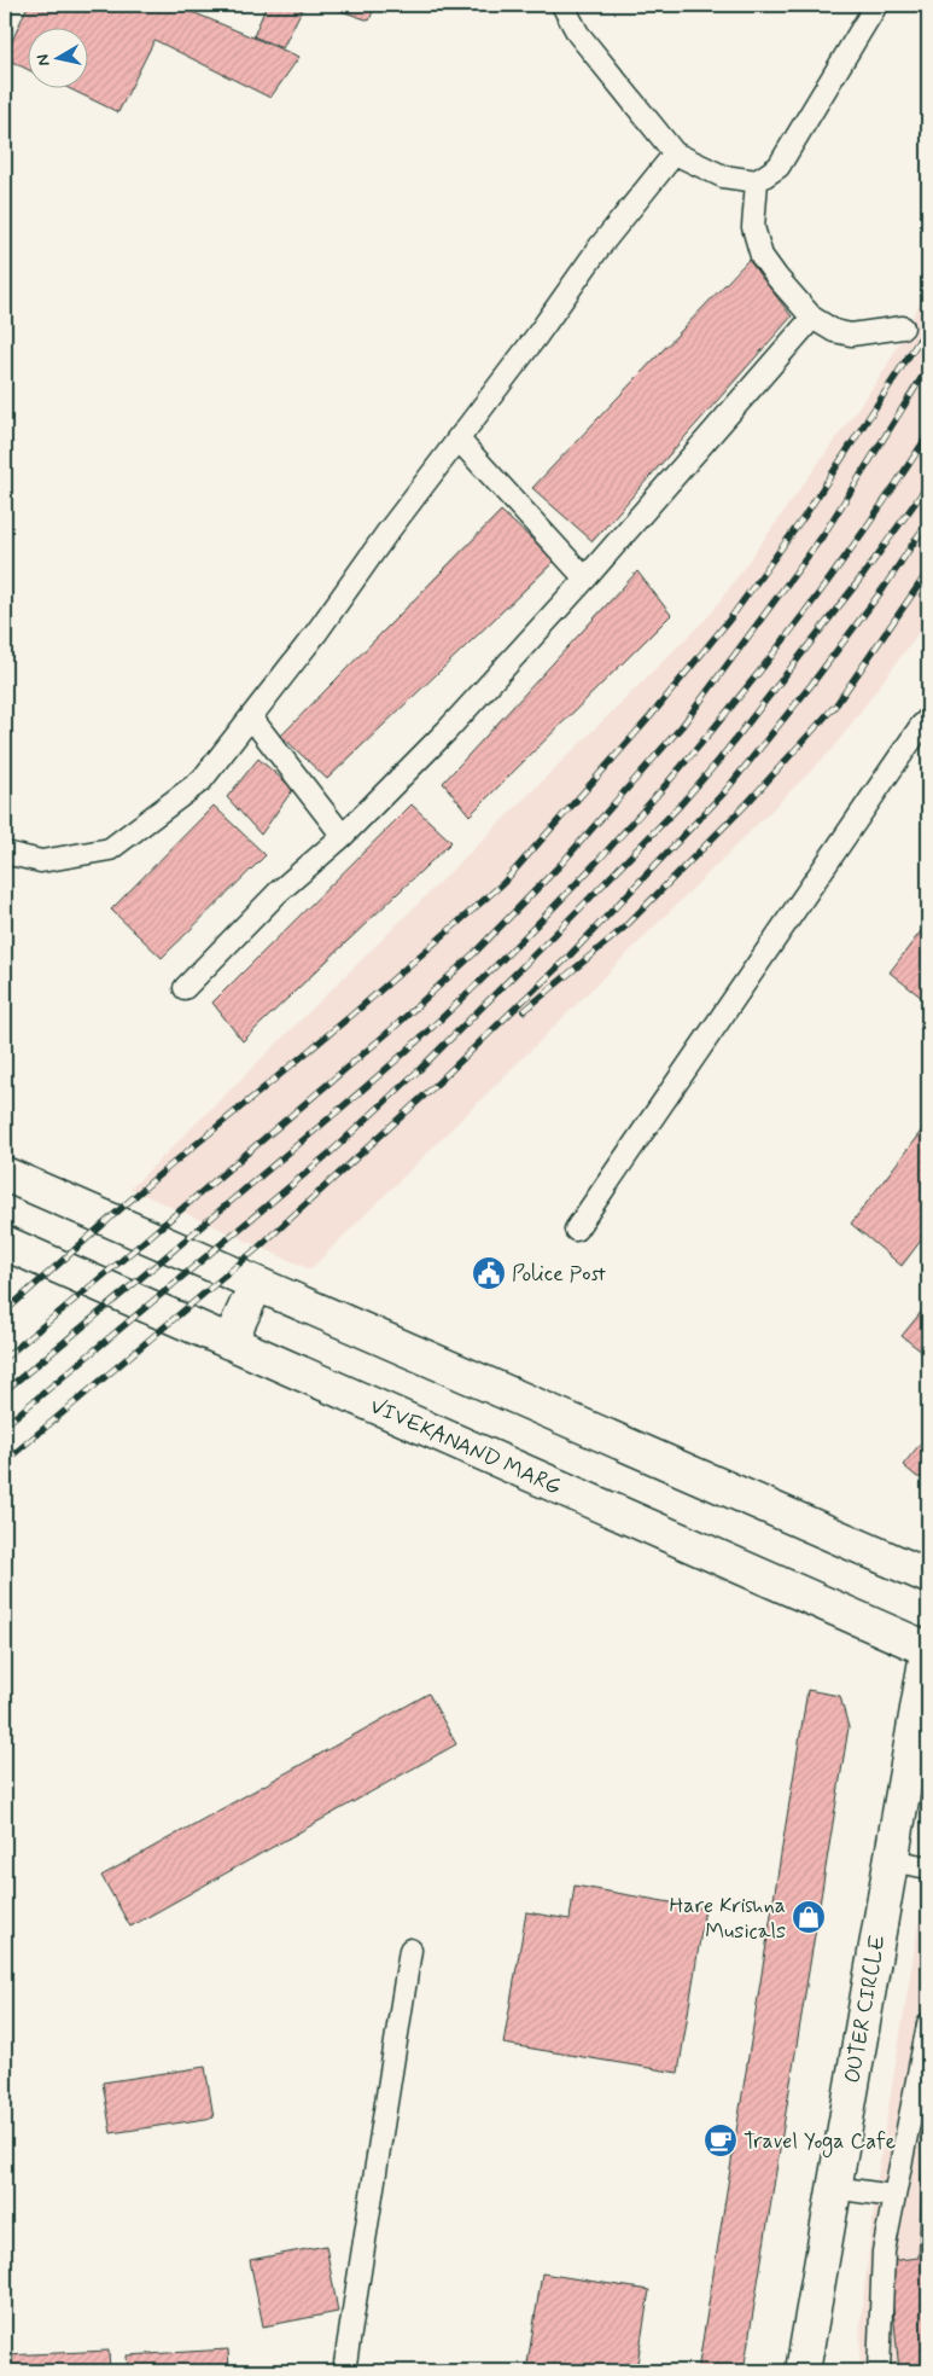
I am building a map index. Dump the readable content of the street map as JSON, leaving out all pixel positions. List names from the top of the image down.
{
  "streets": {
    "main road": ["VIVEKANAND MARG", "OUTER CIRCLE"]
  },
  "crossings": [
    ["VIVEKANAND MARG", "OUTER CIRCLE"]
  ],
  "places": {
    "public building": ["Police Post"],
    "shop": ["Hare Krishna Musicals"],
    "cafe": ["Travel Yoga Cafe"]
  },
  "north": "left"
}
